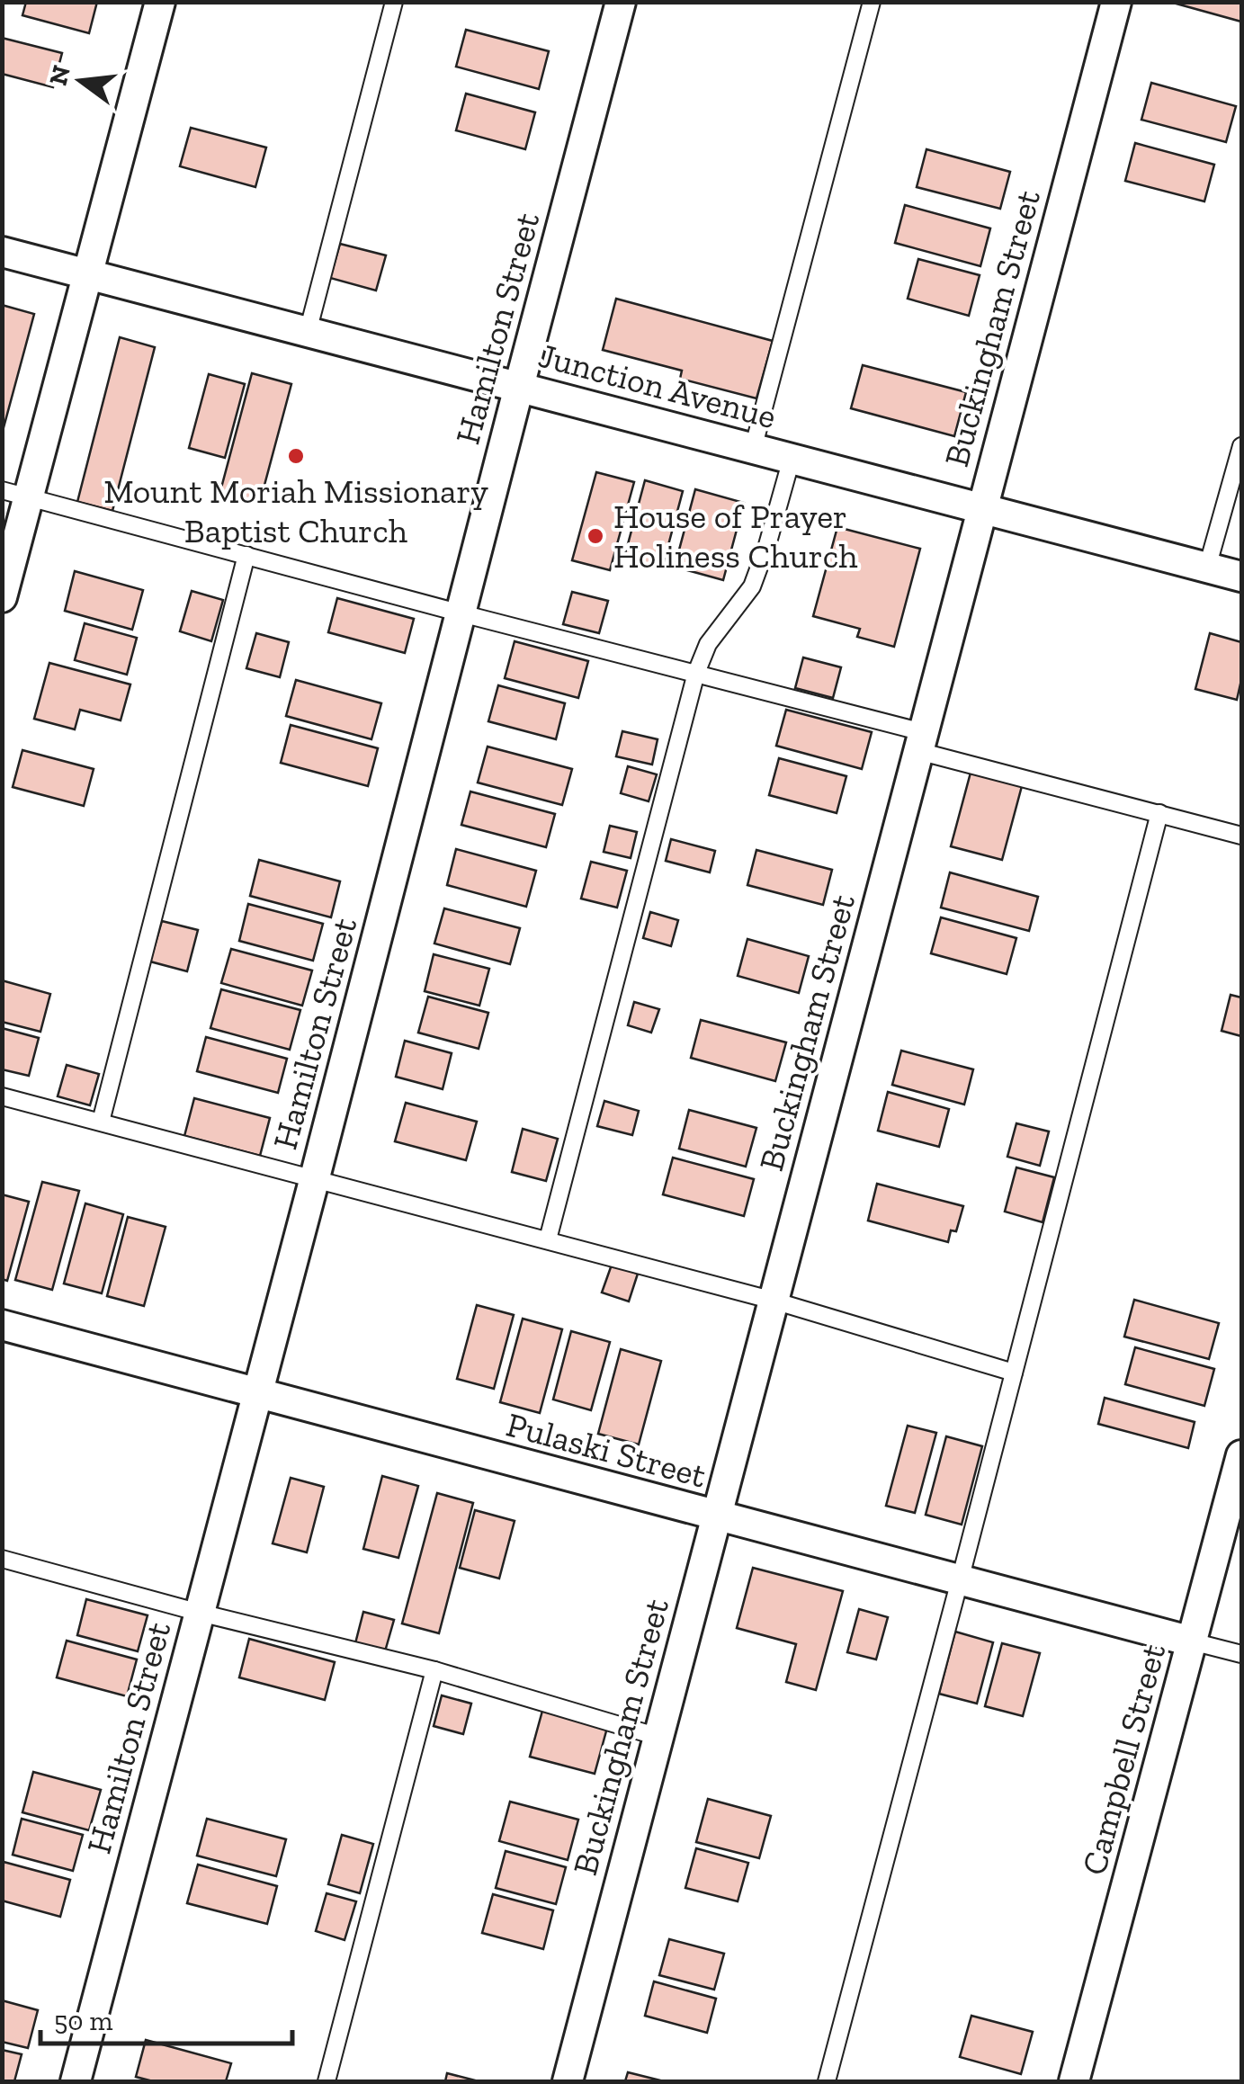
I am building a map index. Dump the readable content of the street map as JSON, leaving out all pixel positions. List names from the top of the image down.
{
  "streets": {
    "street": [
      "Hamilton Street",
      "Buckingham Street",
      "Junction Avenue",
      "Pulaski Street",
      "Campbell Street"
    ]
  },
  "crossings": [
    ["Hamilton Street", "Junction Avenue"],
    ["Hamilton Street", "Pulaski Street"],
    ["Buckingham Street", "Junction Avenue"],
    ["Buckingham Street", "Pulaski Street"],
    ["Pulaski Street", "Campbell Street"]
  ],
  "places": ["Mount Moriah Missionary Baptist Church", "House of Prayer Holiness Church"],
  "scale_bar": "50 m",
  "north": "left"
}
